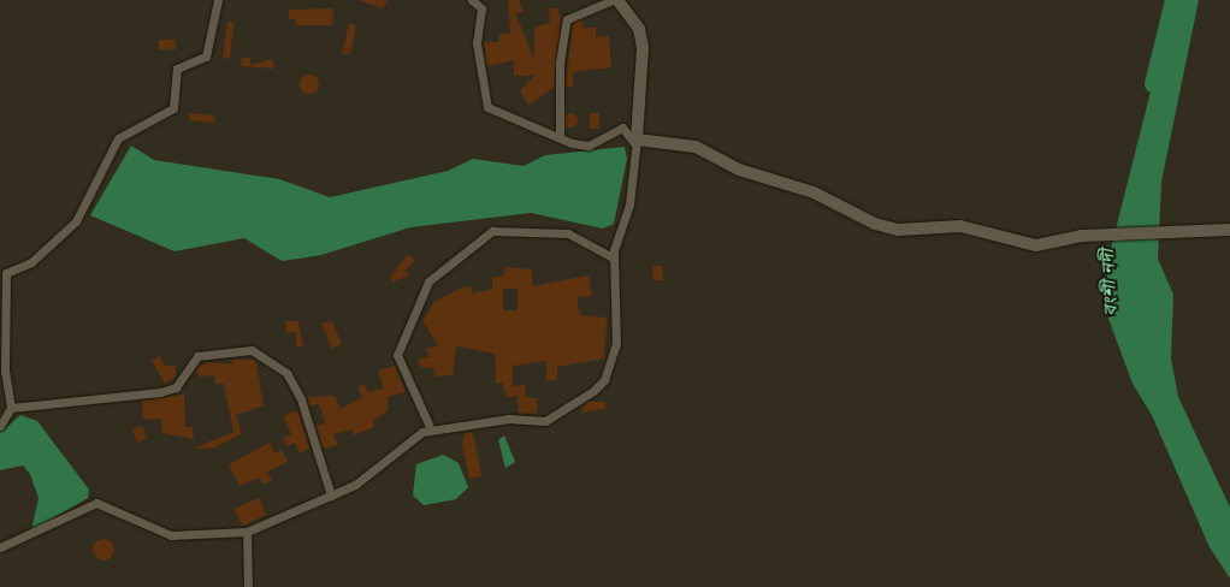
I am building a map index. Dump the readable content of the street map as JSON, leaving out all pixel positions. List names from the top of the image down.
{
  "water": ["বংশী নদী"]
}
